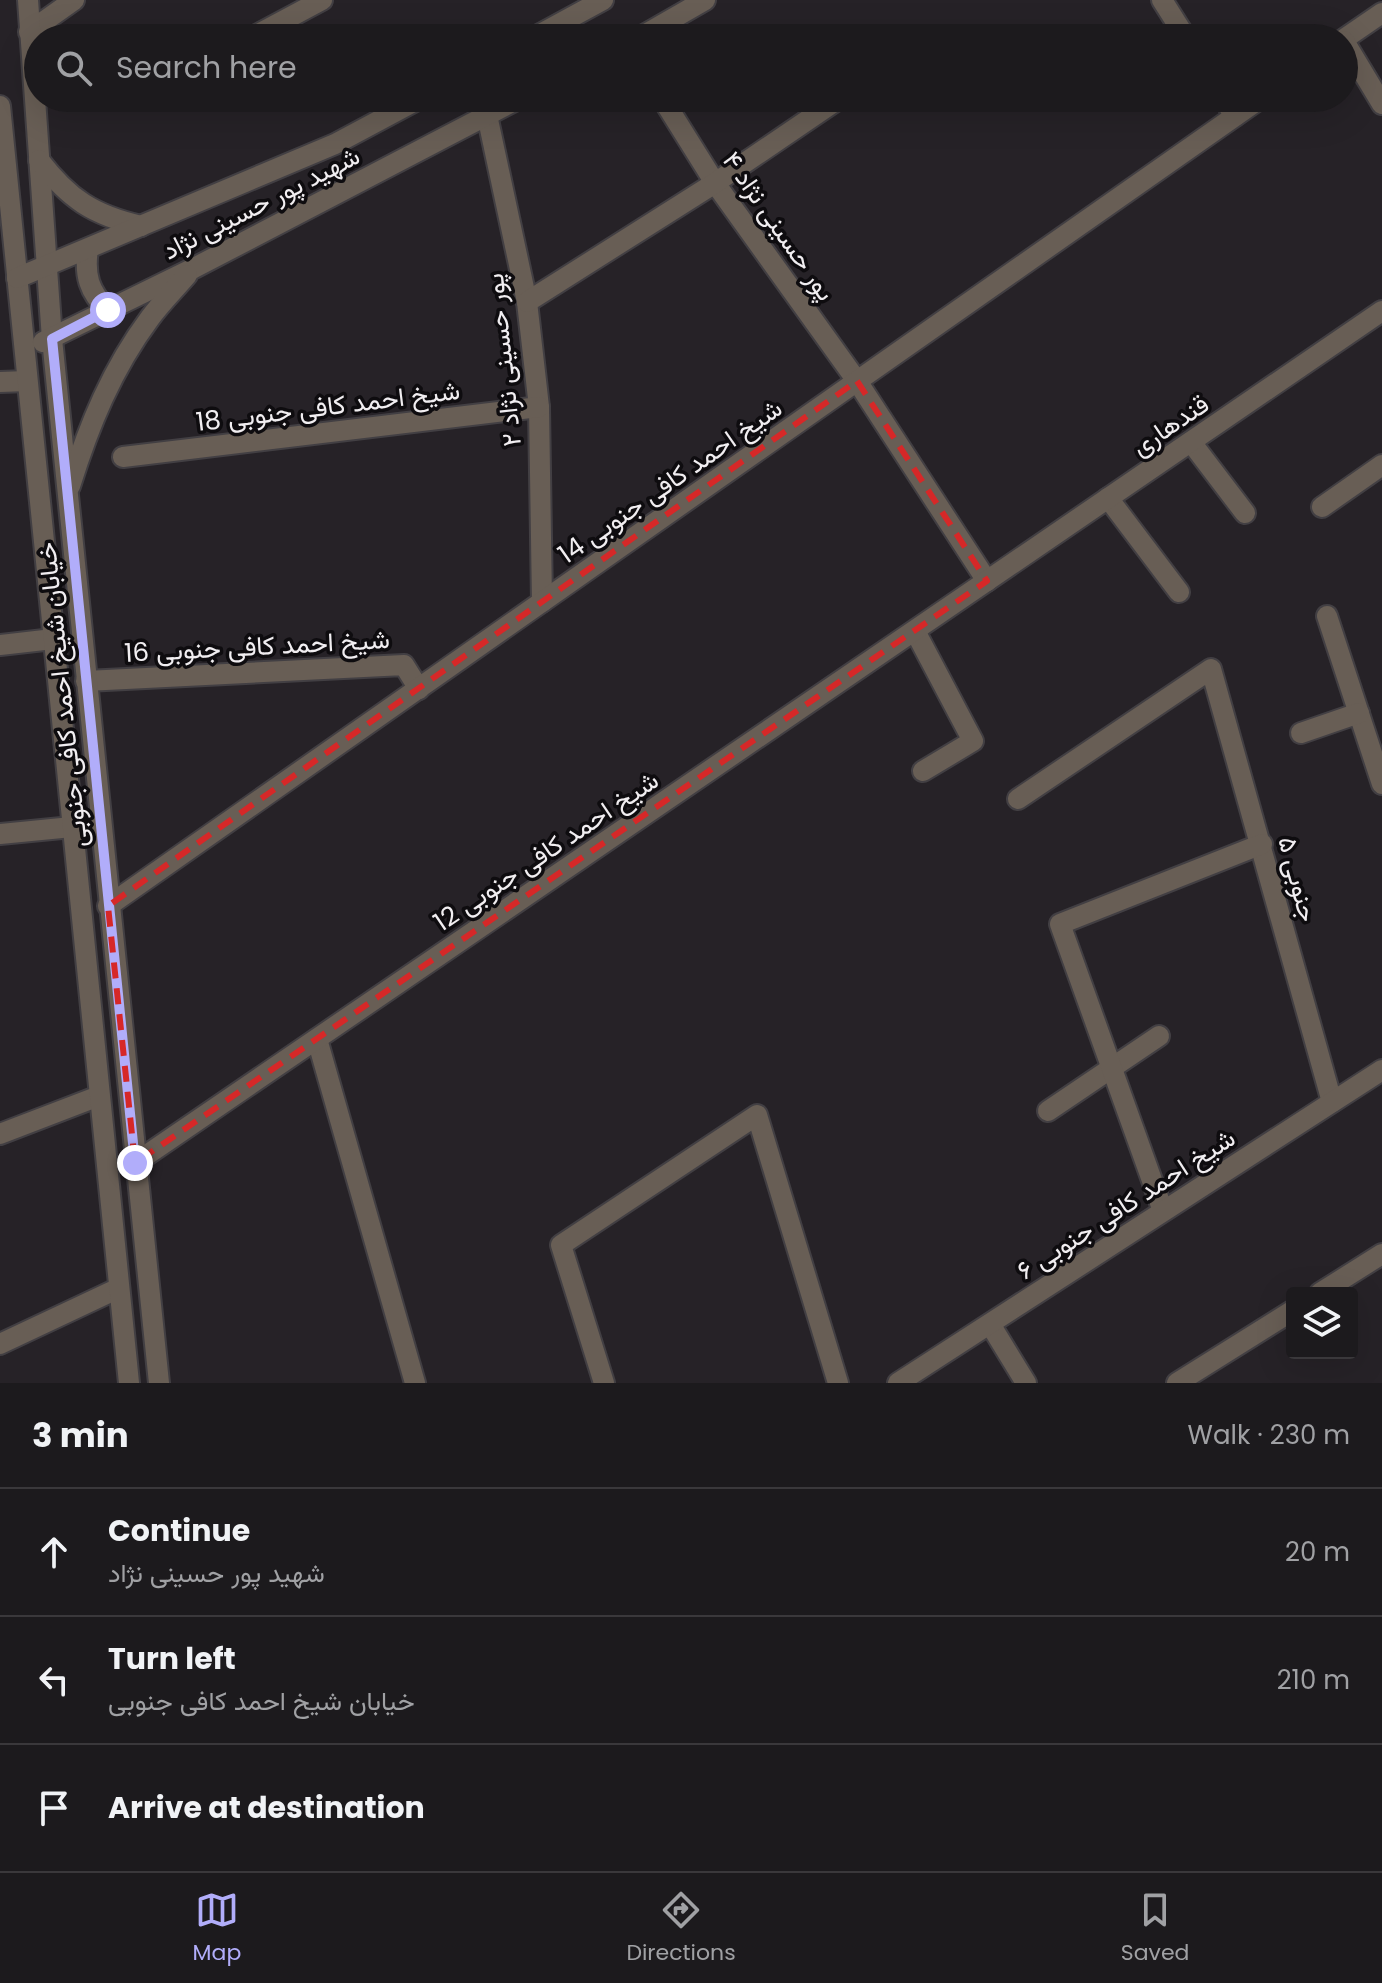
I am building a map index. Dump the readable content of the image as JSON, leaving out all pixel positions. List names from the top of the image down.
{
  "streets": {
    "street": [
      "شهید پور حسینی نژاد",
      "پور حسینی نژاد ۴",
      "پور حسینی نژاد ۲",
      "شیخ احمد کافی جنوبی 18",
      "قندهاری",
      "شیخ احمد کافی جنوبی 14",
      "شیخ احمد کافی جنوبی 16",
      "خیابان شیخ احمد کافی جنوبی",
      "شیخ احمد کافی جنوبی 12",
      "جنوبی ۵",
      "شیخ احمد کافی جنوبی ۶"
    ]
  },
  "crossings": [
    ["شهید پور حسینی نژاد", "پور حسینی نژاد ۲"],
    ["شهید پور حسینی نژاد", "خیابان شیخ احمد کافی جنوبی"],
    ["پور حسینی نژاد ۴", "قندهاری"],
    ["پور حسینی نژاد ۴", "شیخ احمد کافی جنوبی 14"],
    ["پور حسینی نژاد ۴", "شیخ احمد کافی جنوبی 12"],
    ["پور حسینی نژاد ۲", "شیخ احمد کافی جنوبی 18"],
    ["پور حسینی نژاد ۲", "شیخ احمد کافی جنوبی 14"],
    ["قندهاری", "شیخ احمد کافی جنوبی 12"],
    ["شیخ احمد کافی جنوبی 14", "شیخ احمد کافی جنوبی 16"],
    ["شیخ احمد کافی جنوبی 14", "خیابان شیخ احمد کافی جنوبی"],
    ["شیخ احمد کافی جنوبی 16", "خیابان شیخ احمد کافی جنوبی"],
    ["خیابان شیخ احمد کافی جنوبی", "شیخ احمد کافی جنوبی 12"],
    ["جنوبی ۵", "شیخ احمد کافی جنوبی ۶"]
  ],
  "page": {
    "search": "Search here",
    "heading": ["3 min", "Walk · 230 m"],
    "list": [
      ["Continue", "شهید پور حسینی نژاد", "20 m"],
      ["Turn left", "خیابان شیخ احمد کافی جنوبی", "210 m"],
      "Arrive at destination"
    ],
    "nav": ["Map", "Directions", "Saved"]
  }
}
